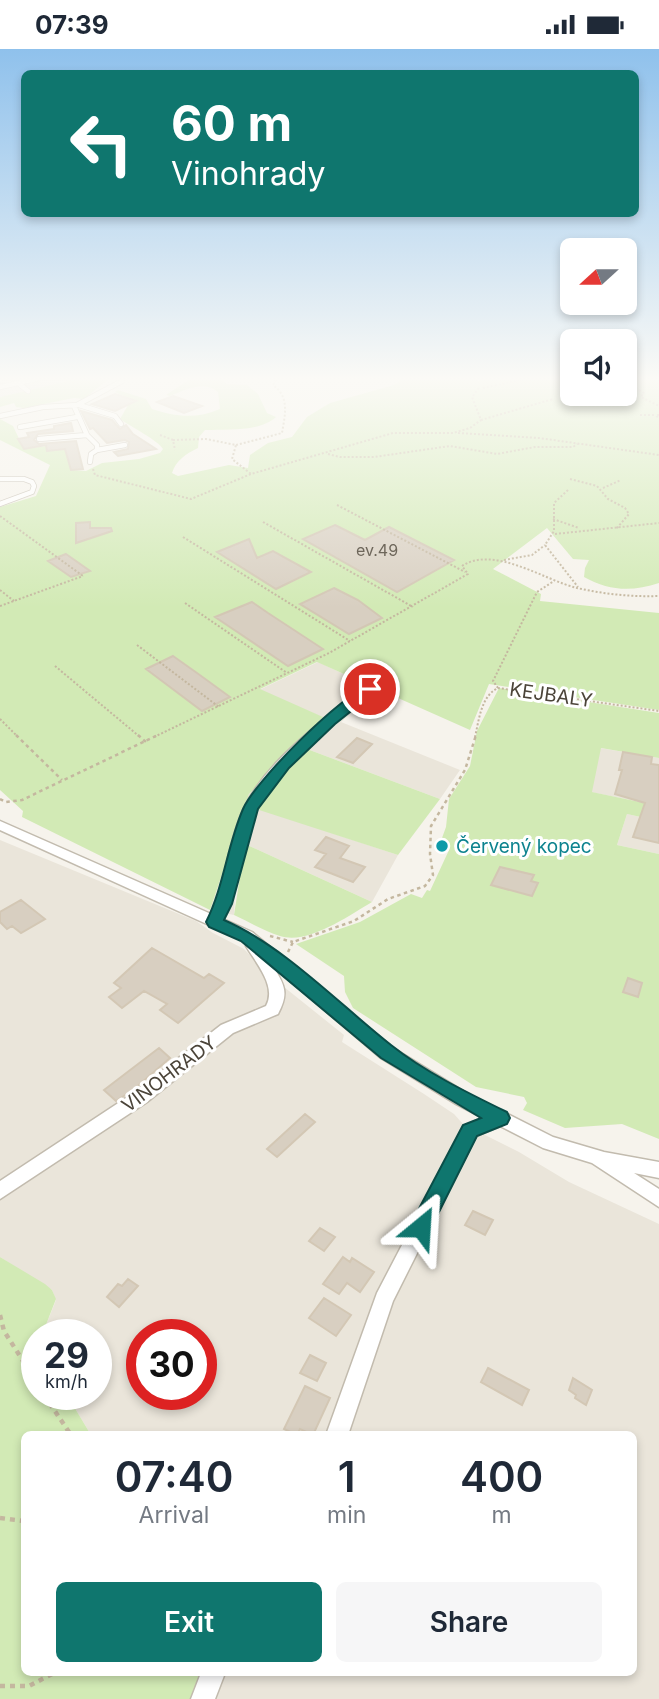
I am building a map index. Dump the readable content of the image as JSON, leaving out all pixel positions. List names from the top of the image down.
{
  "streets": {
    "street": ["VINOHRADY"],
    "path": ["KEJBALY"]
  },
  "places": ["Červený kopec"],
  "house_numbers": ["ev.49"],
  "north": "left",
  "page": {
    "status": "07:39",
    "turn": ["60 m", "Vinohrady"],
    "speed": "29 km/h",
    "limit": "30",
    "eta": [
      "07:40",
      "Arrival",
      "1",
      "min",
      "400",
      "m"
    ],
    "buttons": ["Exit", "Share"]
  }
}
